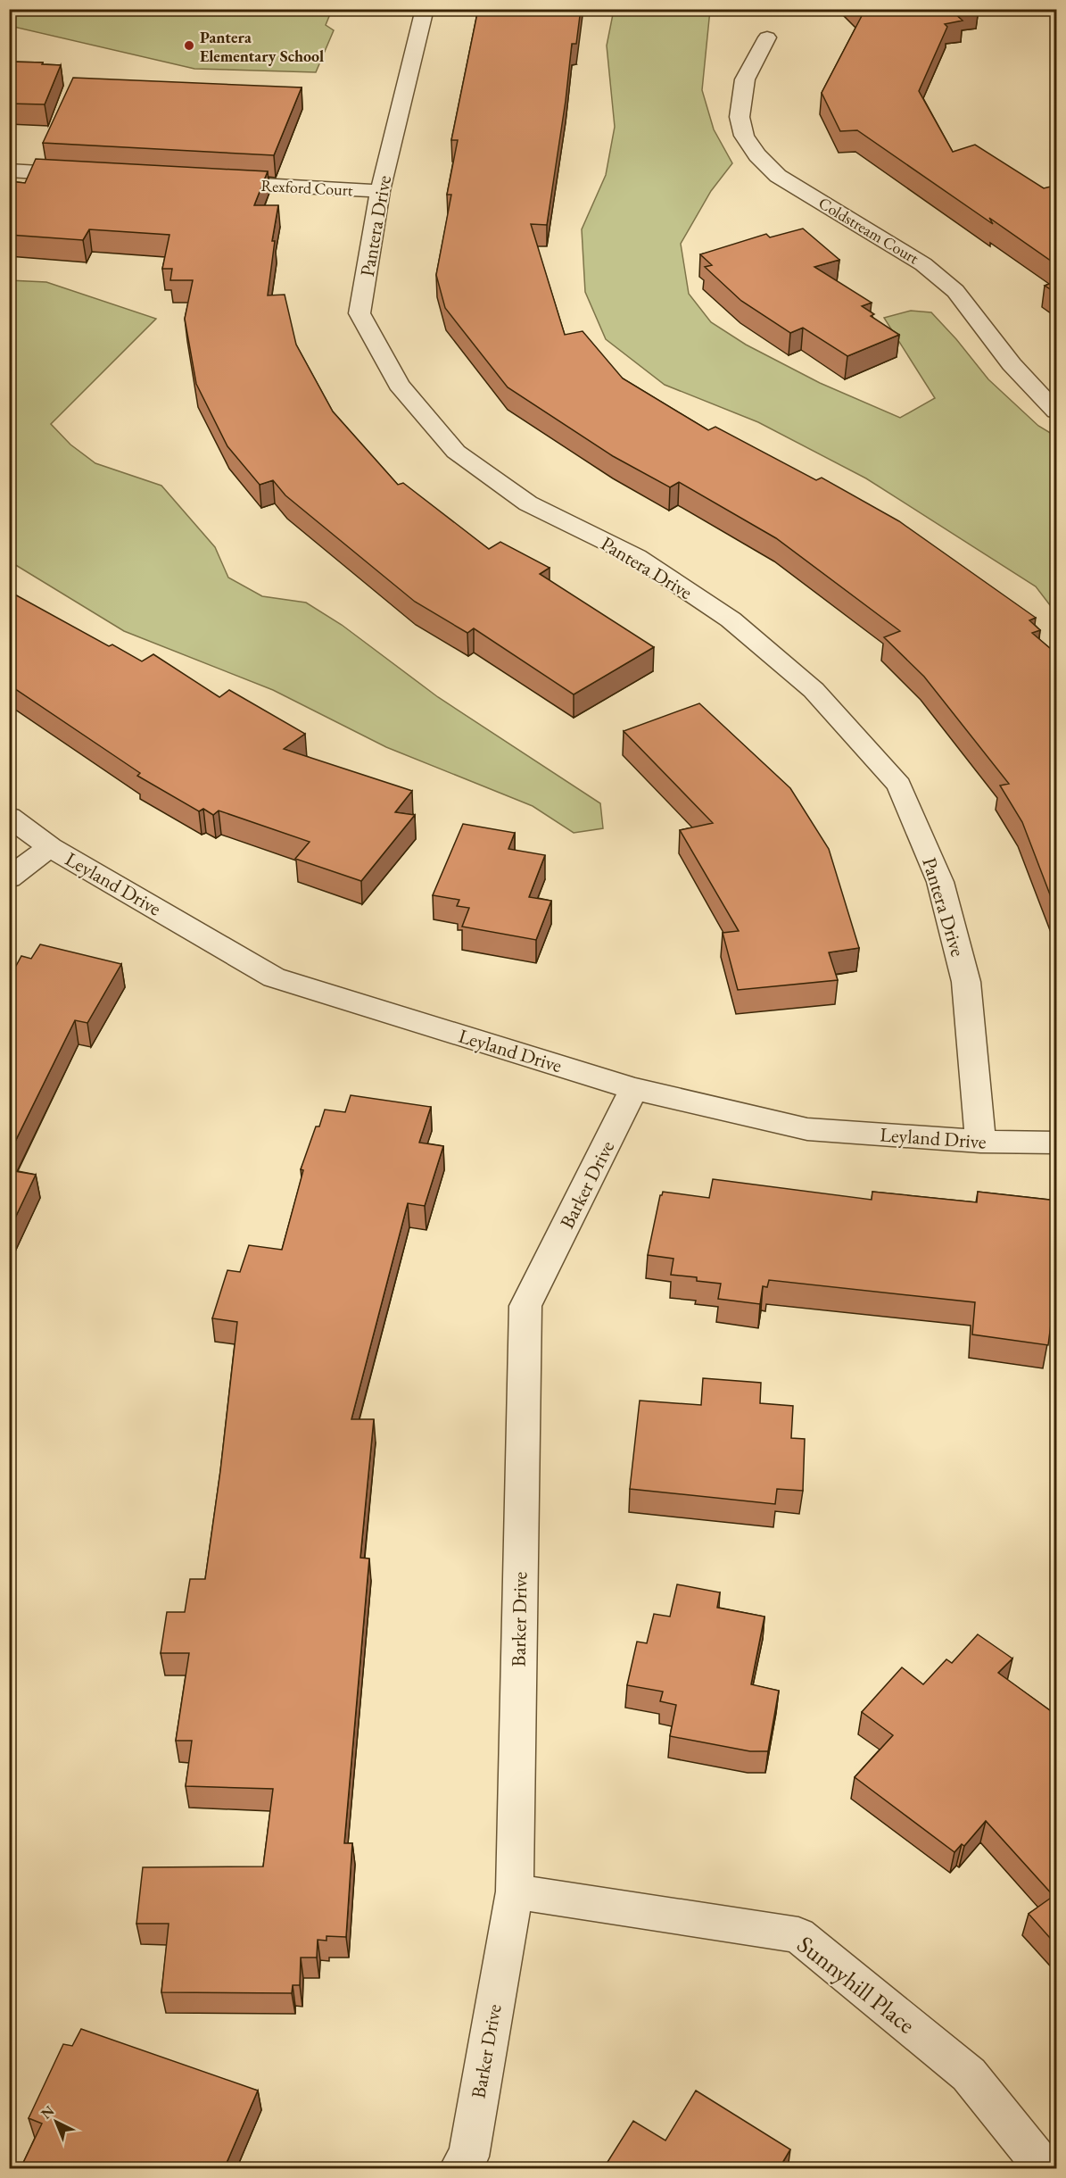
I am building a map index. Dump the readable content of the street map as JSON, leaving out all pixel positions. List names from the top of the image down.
{
  "streets": {
    "street": [
      "Rexford Court",
      "Pantera Drive",
      "Coldstream Court",
      "Leyland Drive",
      "Barker Drive",
      "Sunnyhill Place"
    ]
  },
  "crossings": [
    ["Rexford Court", "Pantera Drive"],
    ["Pantera Drive", "Leyland Drive"],
    ["Leyland Drive", "Barker Drive"],
    ["Barker Drive", "Sunnyhill Place"]
  ],
  "places": ["Pantera Elementary School"],
  "north": "top left"
}
